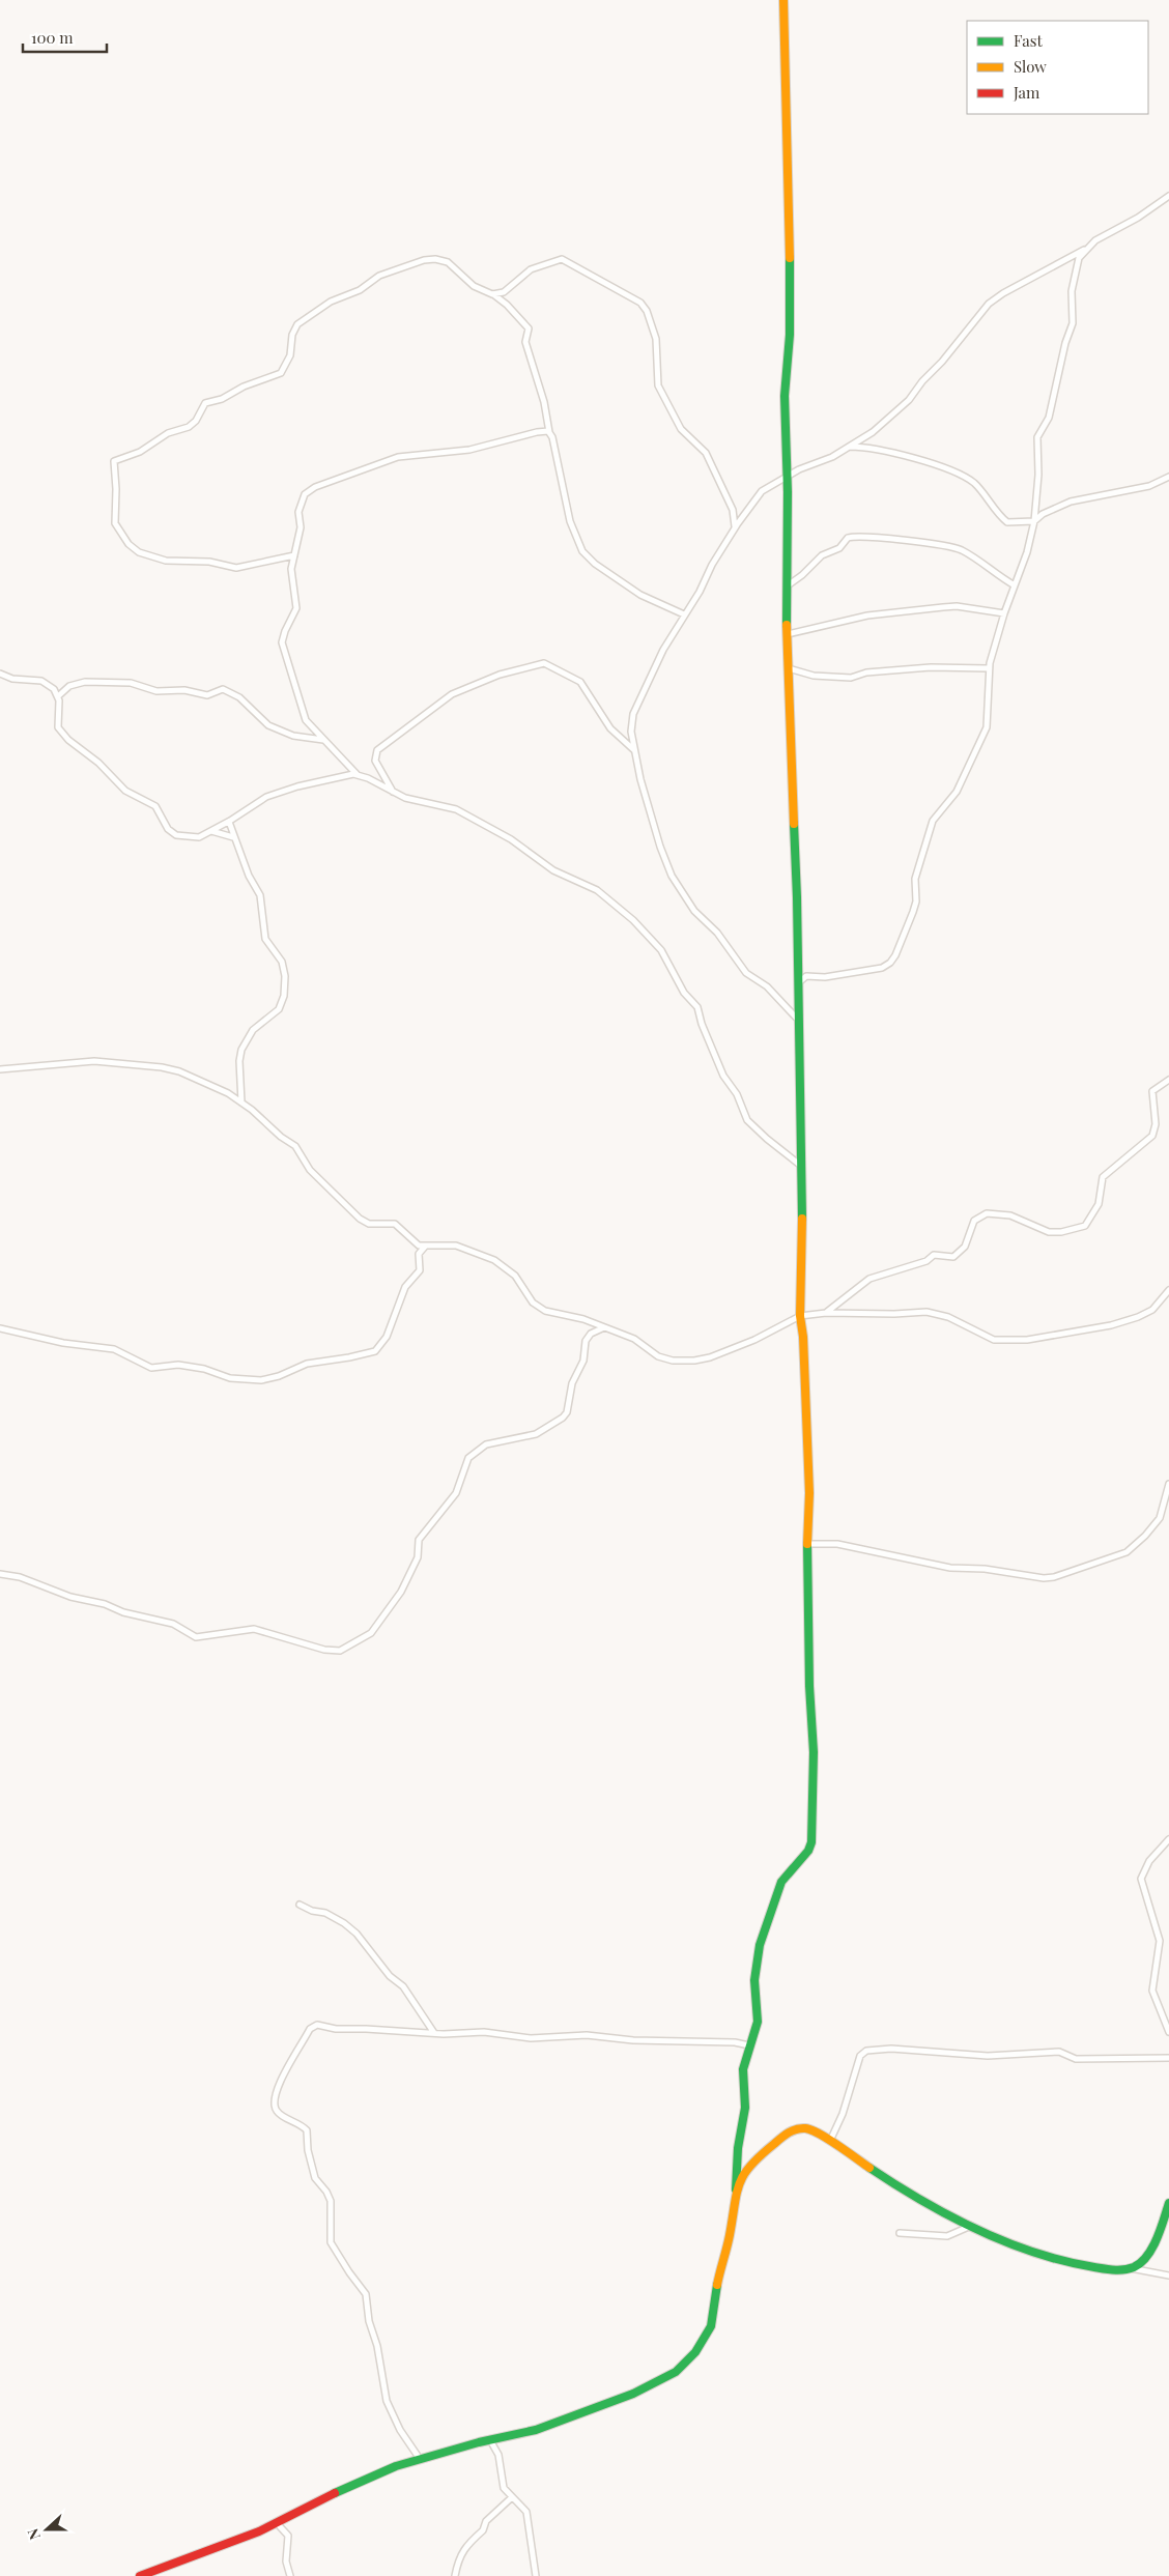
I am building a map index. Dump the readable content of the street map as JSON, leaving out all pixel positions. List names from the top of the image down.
{
  "legend": ["Fast", "Slow", "Jam"],
  "scale_bar": "100 m",
  "north": "left"
}
